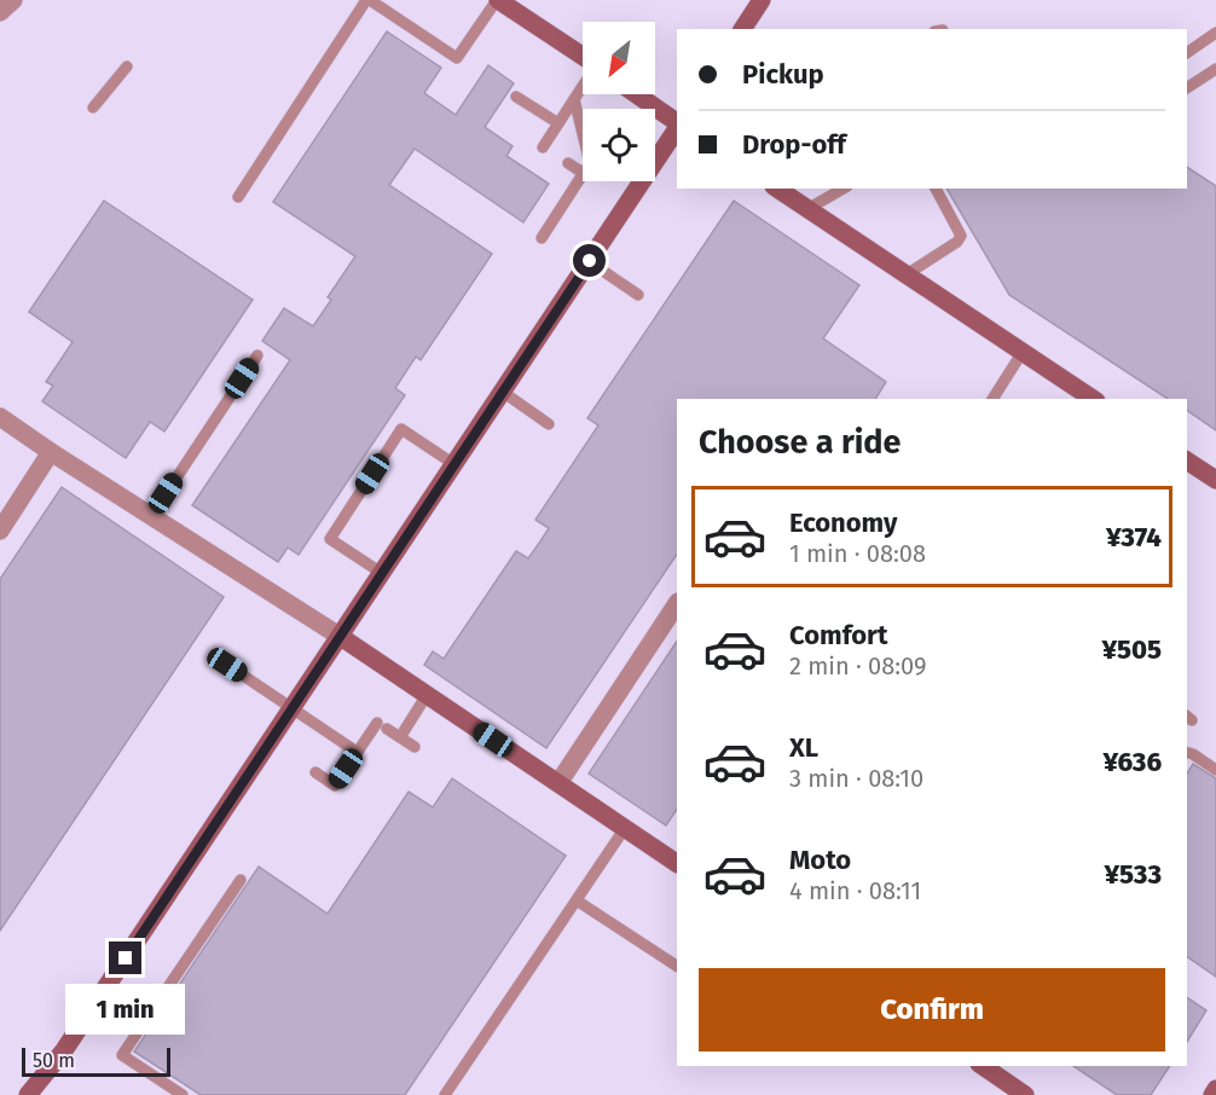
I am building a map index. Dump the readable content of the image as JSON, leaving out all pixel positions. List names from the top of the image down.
{
  "scale_bar": "50 m",
  "north": "bottom left",
  "page": {
    "banner": ["Pickup", "Drop-off"],
    "heading": "Choose a ride",
    "list": [
      {
        "name": "Economy",
        "note": "1 min · 08:08",
        "value": "¥374"
      },
      {
        "name": "Comfort",
        "note": "2 min · 08:09",
        "value": "¥505"
      },
      {
        "name": "XL",
        "note": "3 min · 08:10",
        "value": "¥636"
      },
      {
        "name": "Moto",
        "note": "4 min · 08:11",
        "value": "¥533"
      }
    ],
    "buttons": "Confirm",
    "bubble": "1 min",
    "scale": "50 m"
  }
}
